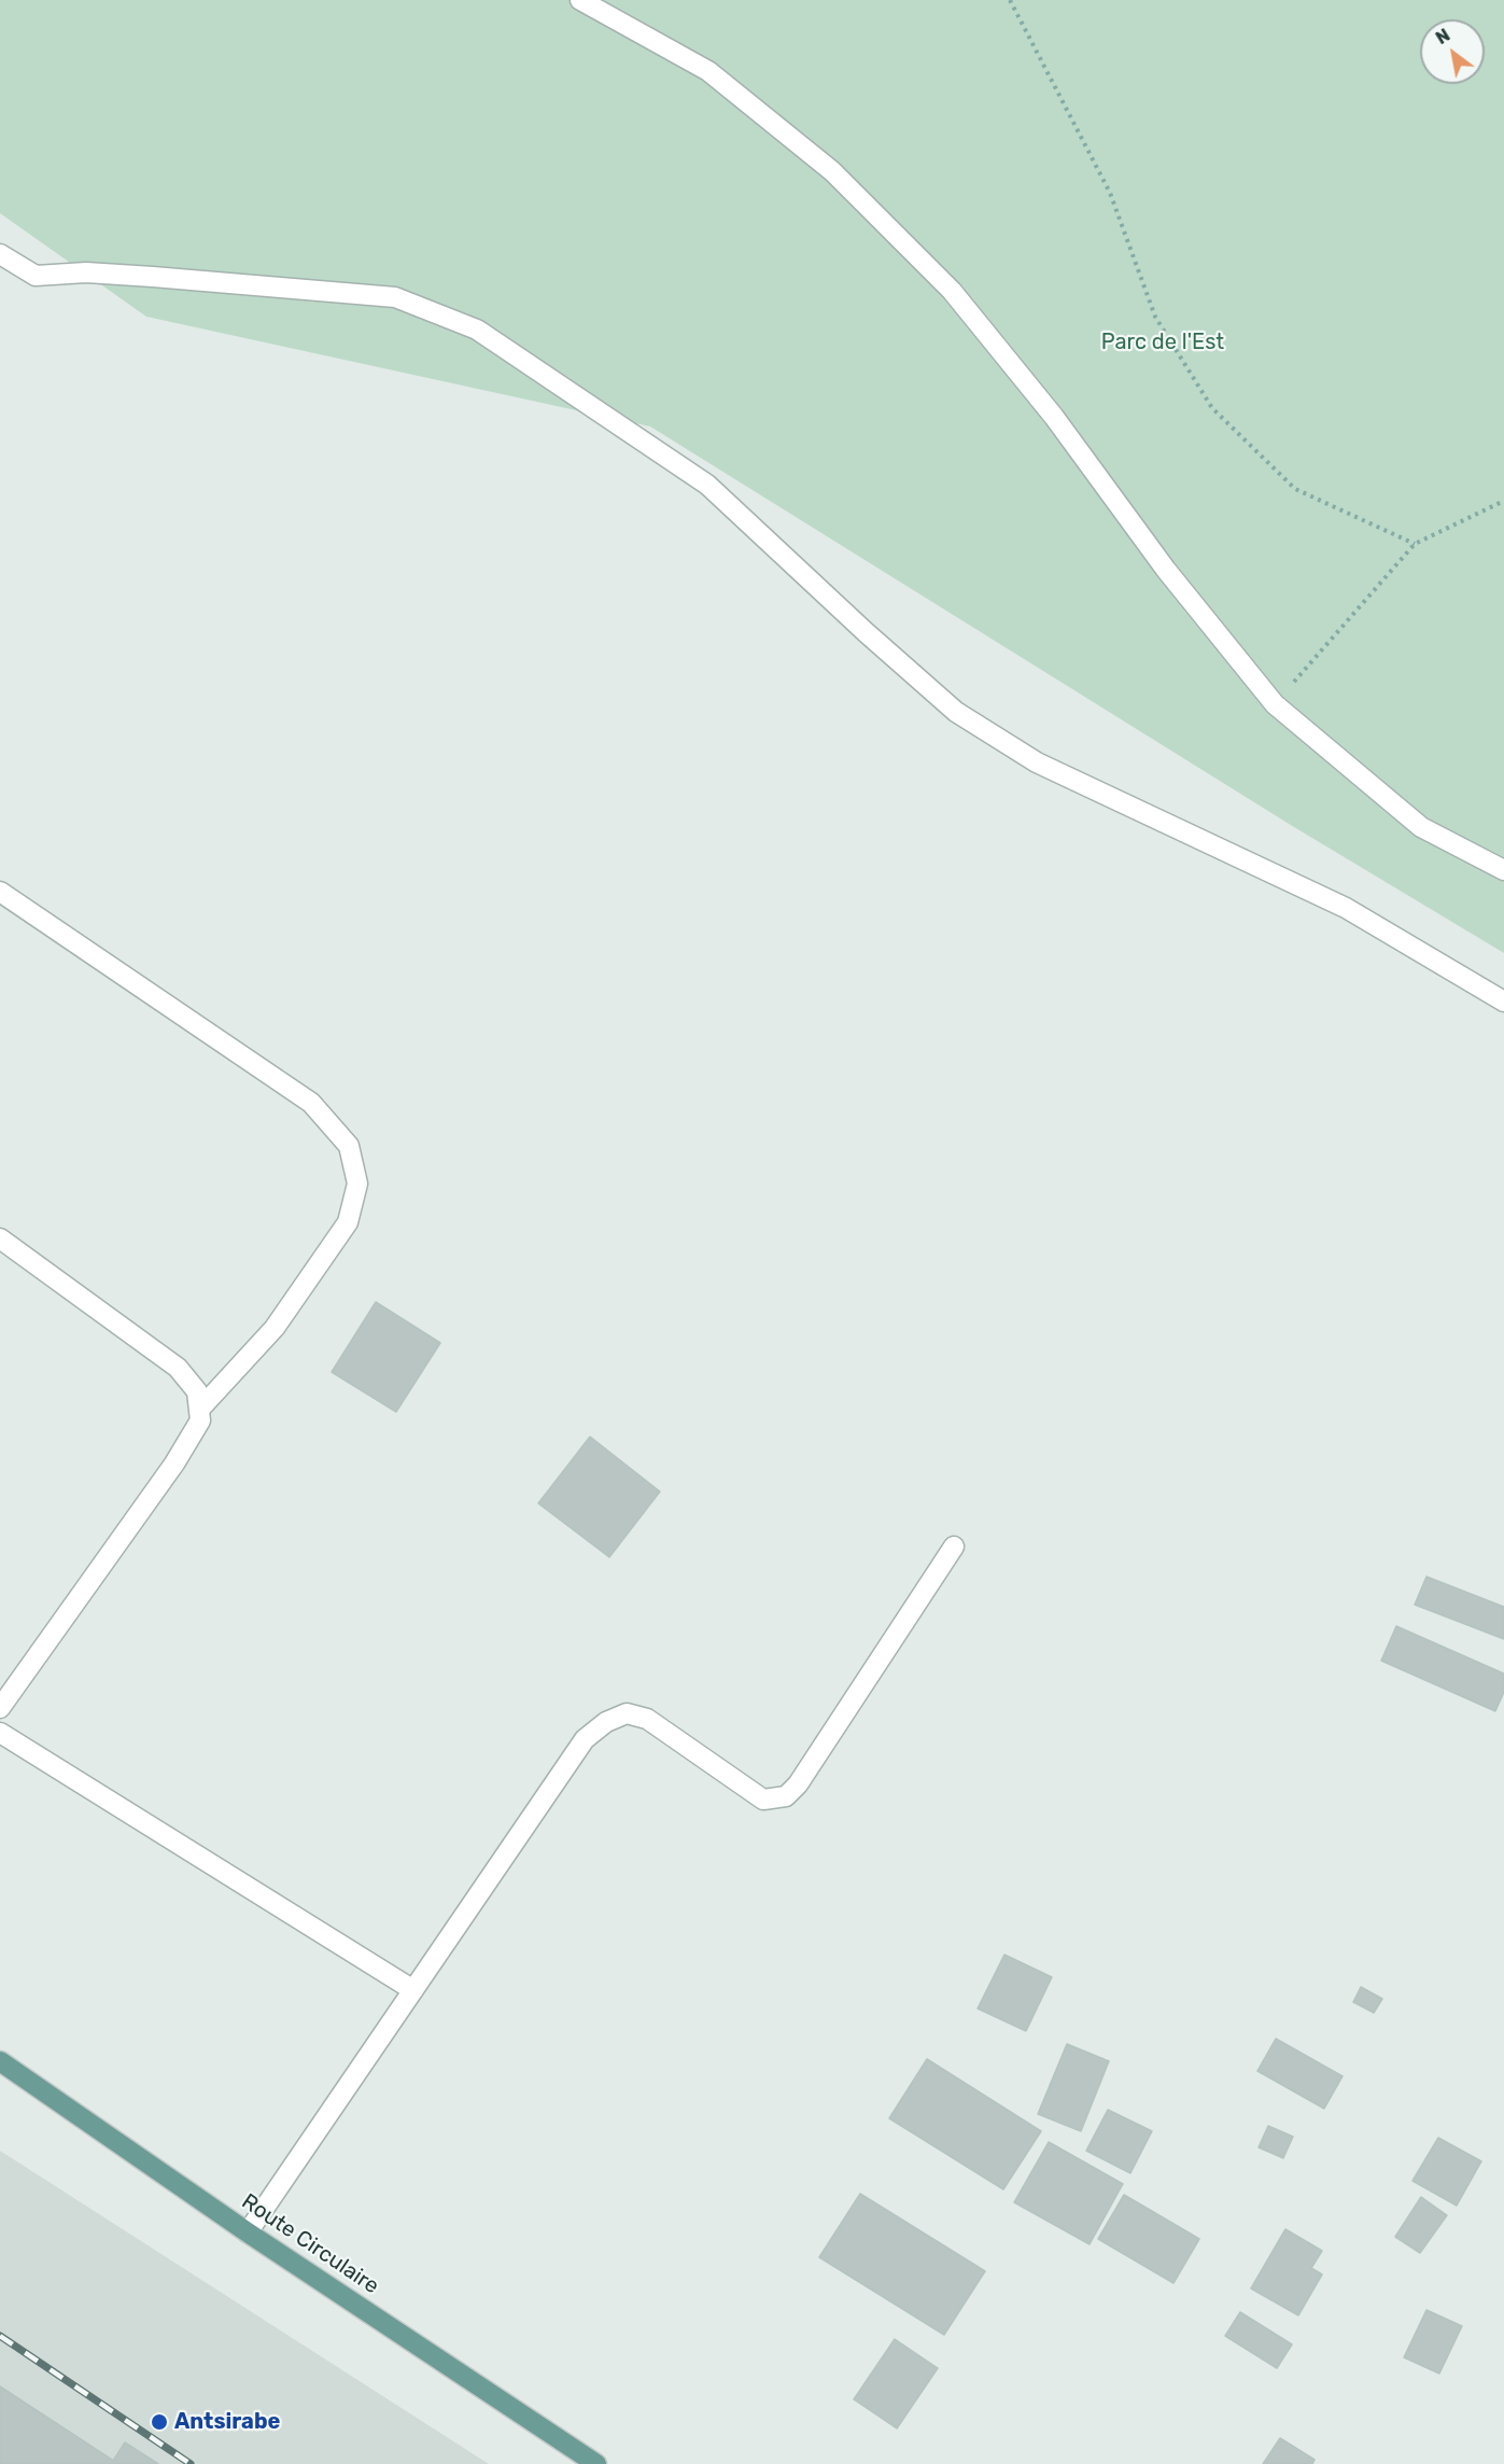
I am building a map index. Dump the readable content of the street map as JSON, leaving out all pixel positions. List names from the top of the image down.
{
  "streets": {
    "main road": ["Route Circulaire"]
  },
  "parks": ["Parc de l'Est"],
  "places": ["Antsirabe"],
  "north": "top left"
}
